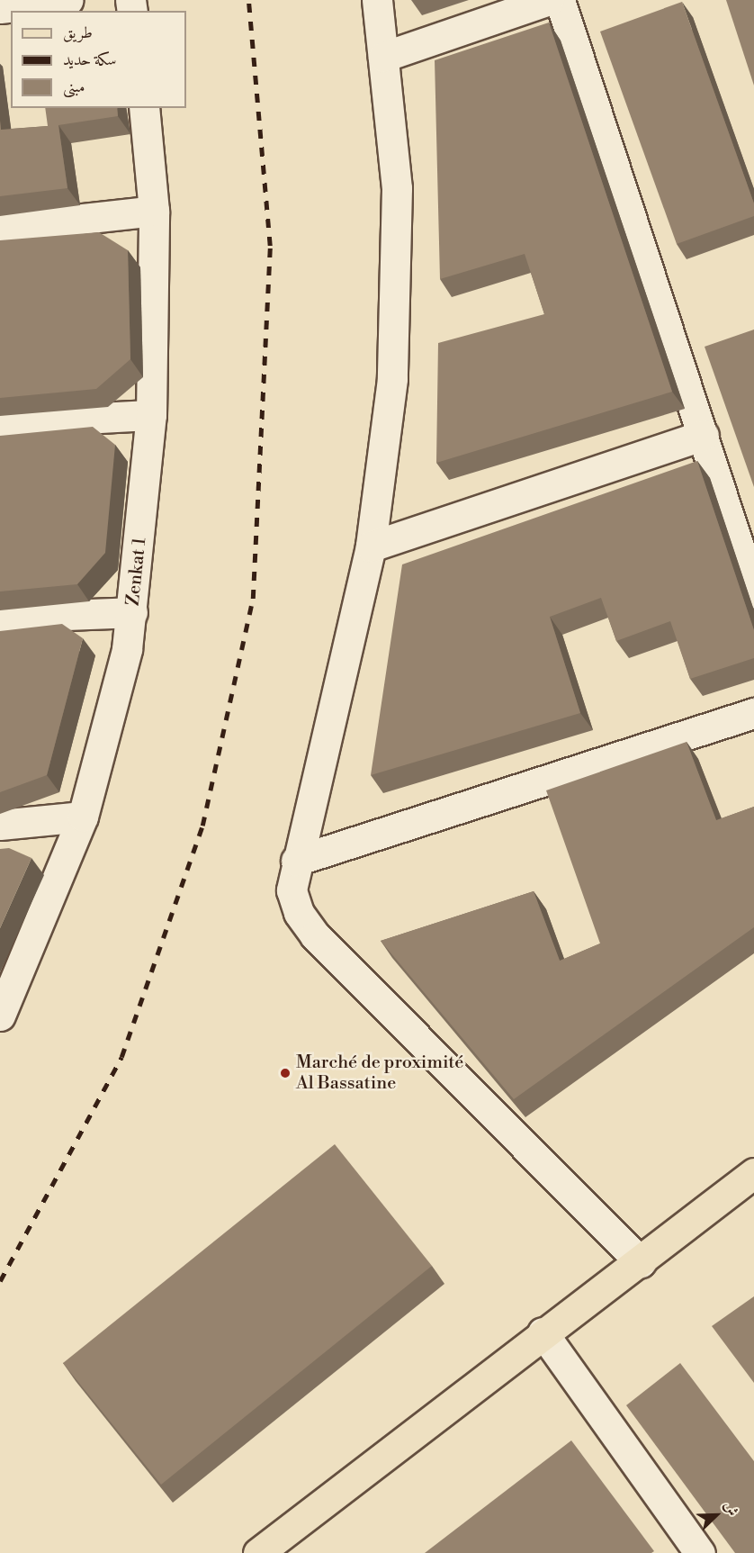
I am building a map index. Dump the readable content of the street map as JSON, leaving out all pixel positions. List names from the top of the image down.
{
  "streets": {
    "street": ["Zenkat 1"]
  },
  "places": ["Marché de proximité Al Bassatine"],
  "legend": ["طريق", "سكة حديد", "مبنى"],
  "north": "top right"
}
